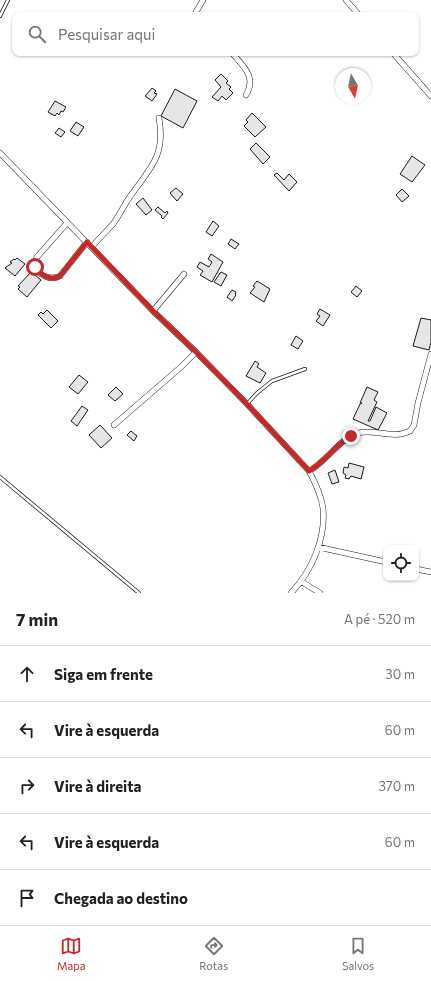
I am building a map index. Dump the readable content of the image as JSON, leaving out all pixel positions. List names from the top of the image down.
{
  "north": "bottom",
  "page": {
    "search": "Pesquisar aqui",
    "heading": ["7 min", "A pé · 520 m"],
    "list": [
      ["Siga em frente", "30 m"],
      ["Vire à esquerda", "60 m"],
      ["Vire à direita", "370 m"],
      ["Vire à esquerda", "60 m"],
      "Chegada ao destino"
    ],
    "nav": ["Mapa", "Rotas", "Salvos"]
  }
}
